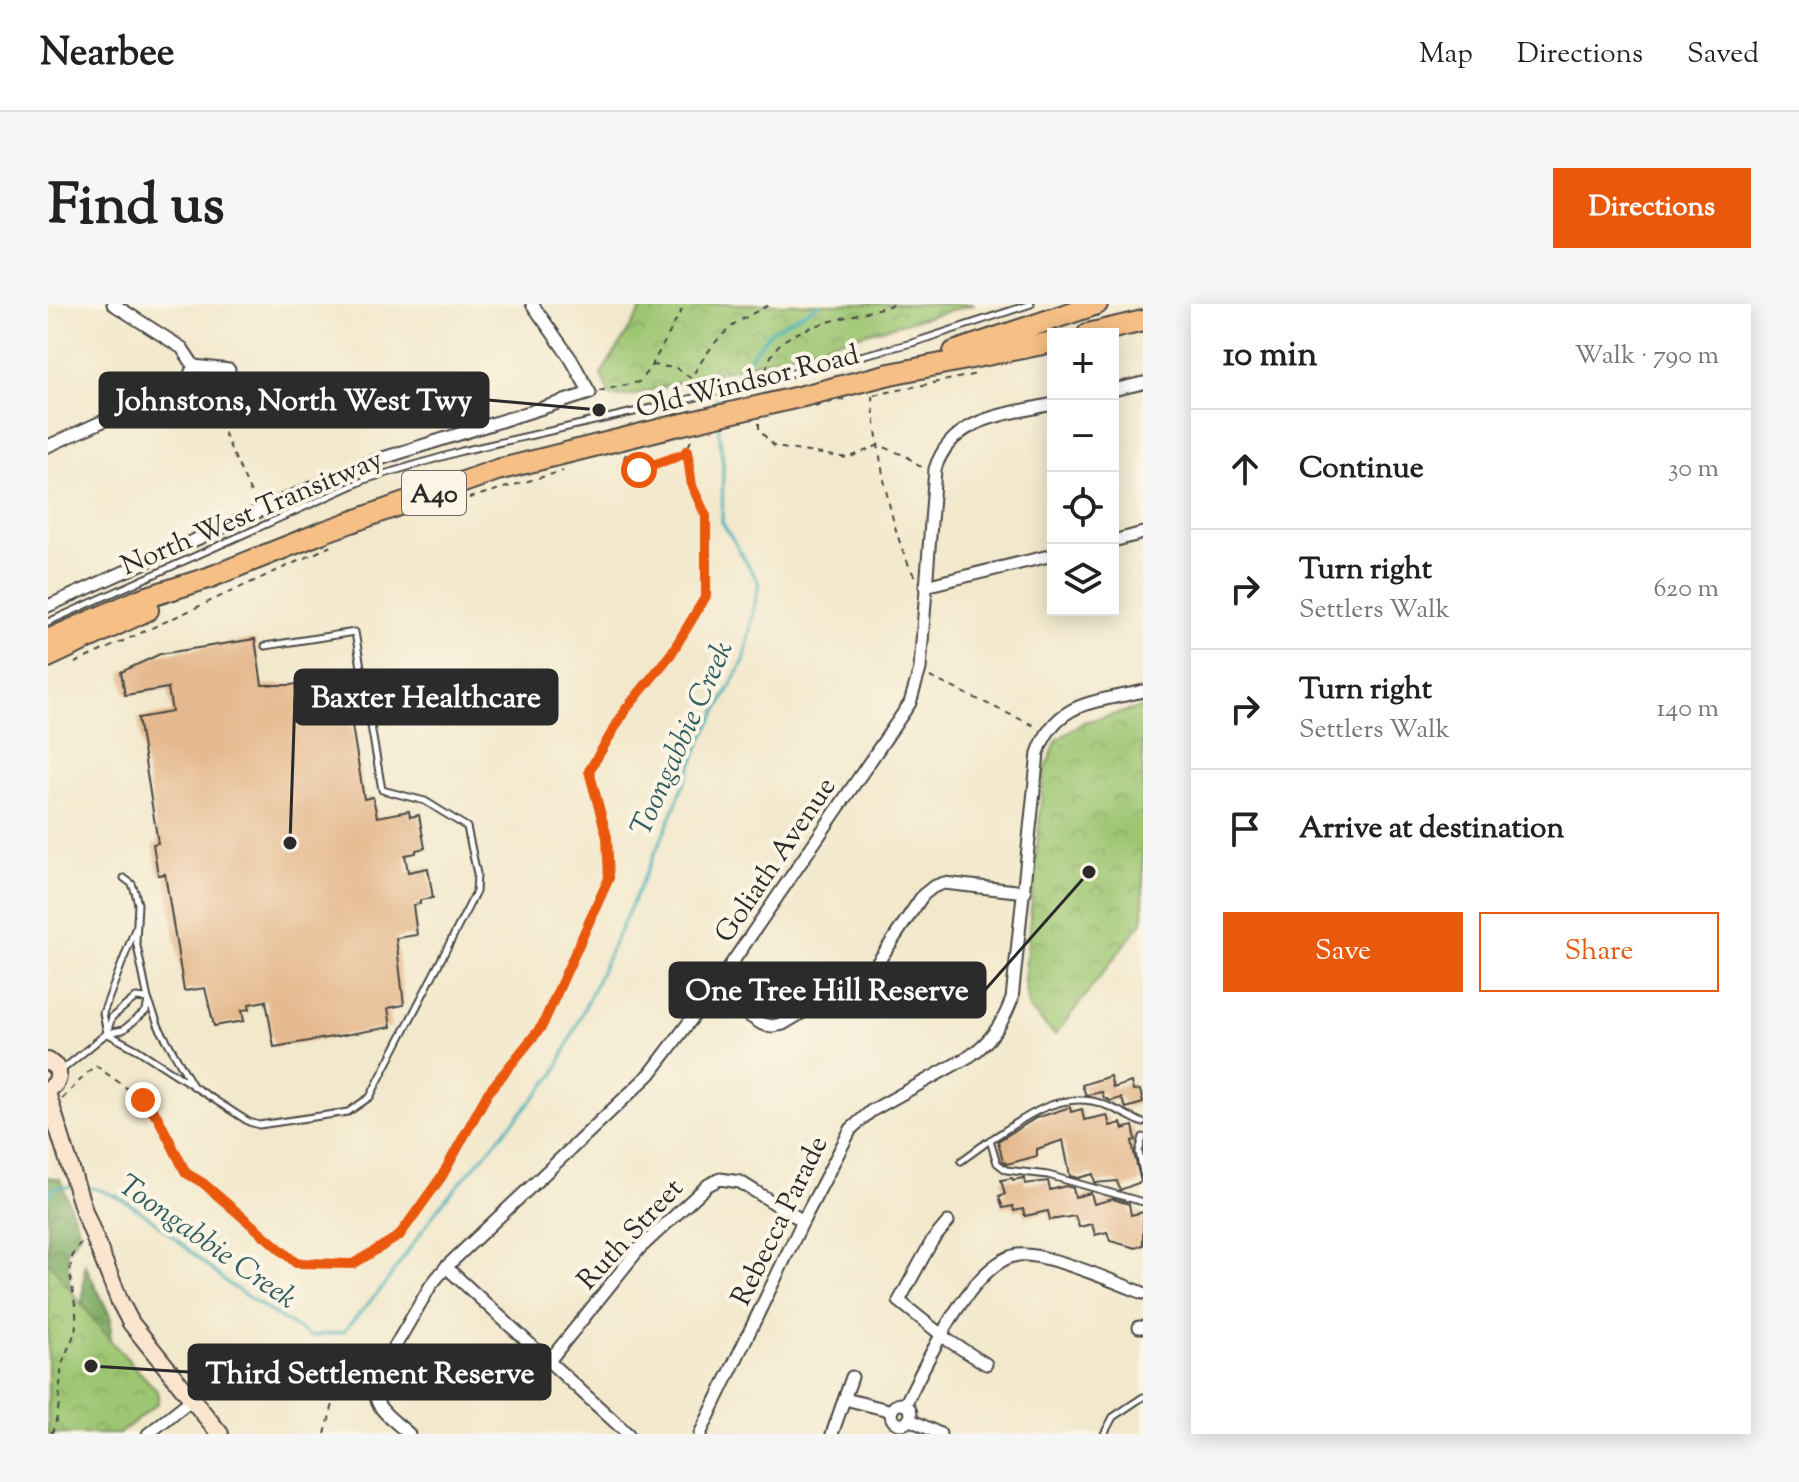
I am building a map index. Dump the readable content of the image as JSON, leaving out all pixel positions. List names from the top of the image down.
{
  "streets": {
    "highway": ["Old Windsor Road", "A40"],
    "street": ["Goliath Avenue", "Rebecca Parade", "Ruth Street"],
    "lane": ["North West Transitway"]
  },
  "crossings": [
    ["Rebecca Parade", "Ruth Street"]
  ],
  "water": ["Toongabbie Creek"],
  "places": [
    "Johnstons, North West Twy",
    "Baxter Healthcare",
    "One Tree Hill Reserve",
    "Third Settlement Reserve"
  ],
  "page": {
    "header": "Nearbee",
    "nav": ["Map", "Directions", "Saved"],
    "title": "Find us",
    "buttons": [
      "Directions",
      ["Save", "Share"]
    ],
    "heading": ["10 min", "Walk · 790 m"],
    "map_buttons": ["+", "−"],
    "list": [
      ["Continue", "30 m"],
      ["Turn right", "Settlers Walk", "620 m"],
      ["Turn right", "Settlers Walk", "140 m"],
      "Arrive at destination"
    ]
  }
}
